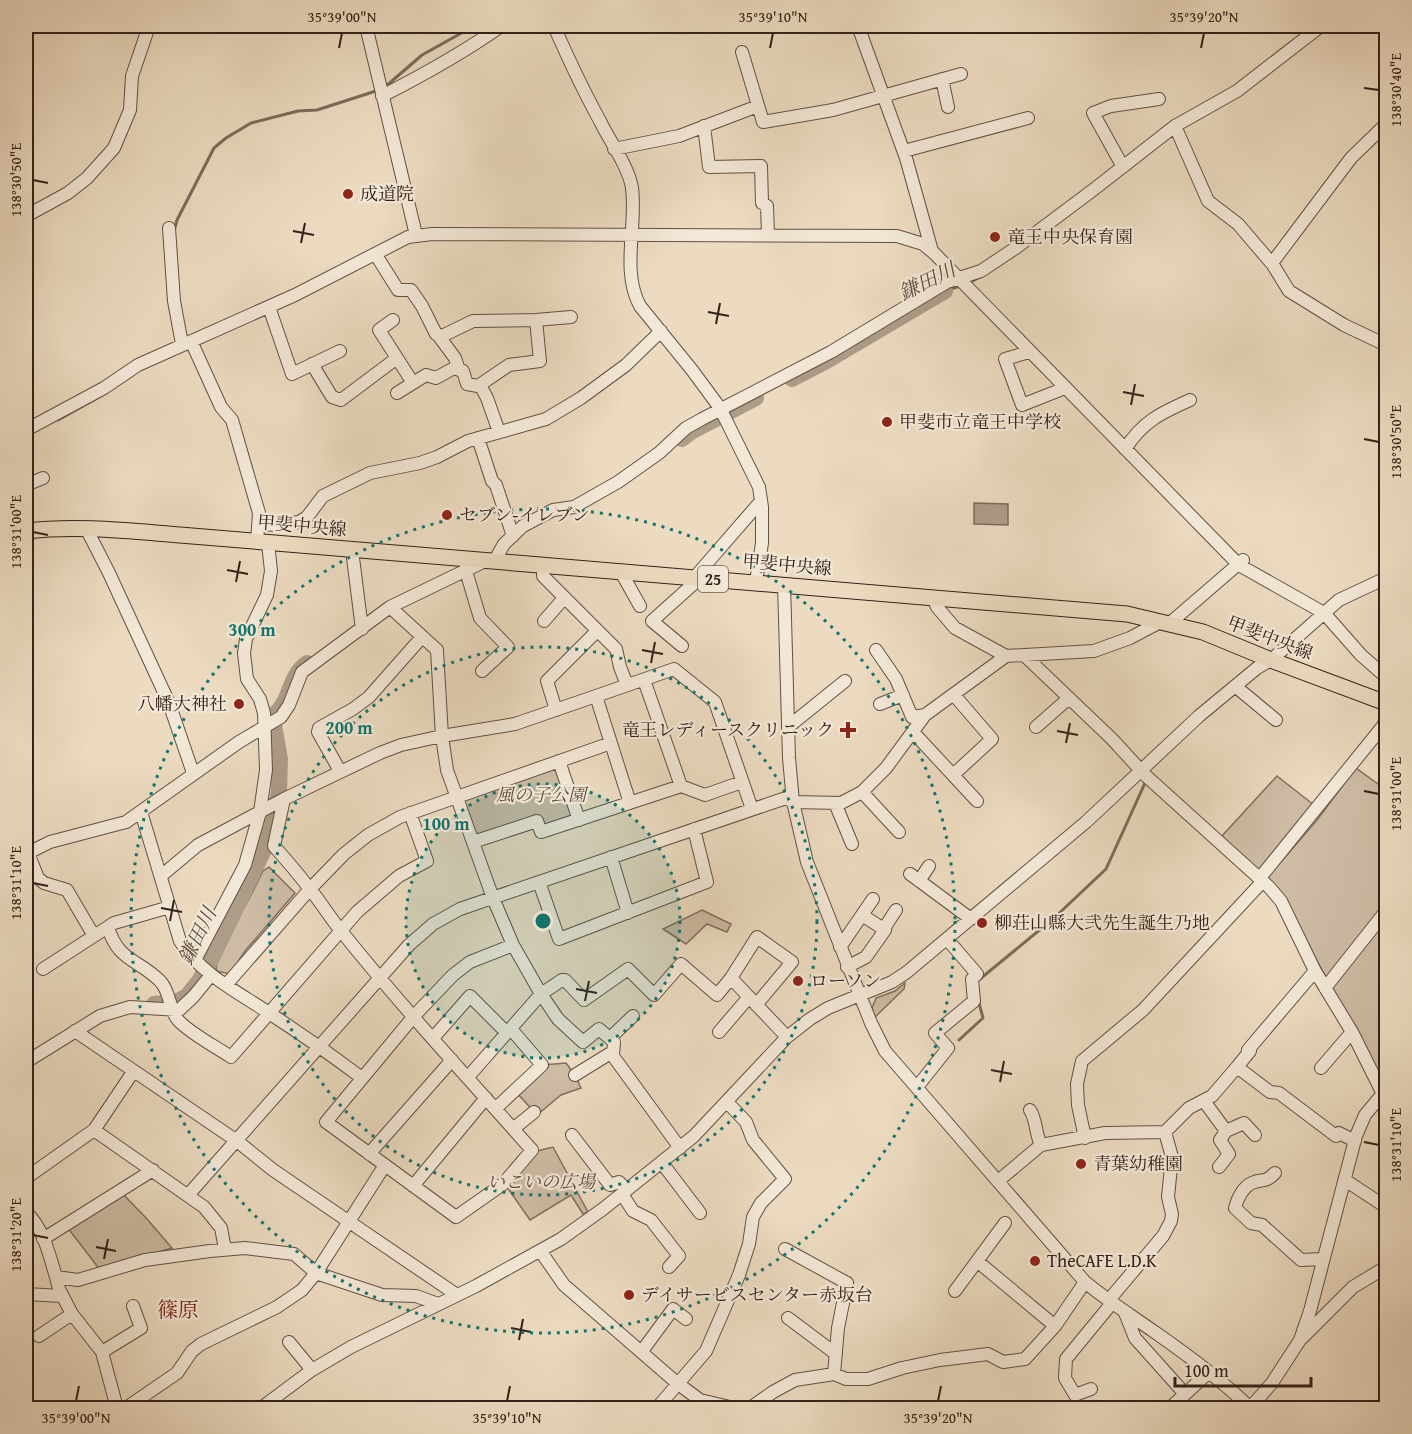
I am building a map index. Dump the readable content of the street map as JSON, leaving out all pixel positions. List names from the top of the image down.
{
  "streets": {
    "main road": ["甲斐中央線", "25"]
  },
  "districts": ["篠原"],
  "water": ["鎌田川"],
  "parks": ["風の子公園", "いこいの広場"],
  "places": {
    "other": [
      "成道院",
      "竜王中央保育園",
      "甲斐市立竜王中学校",
      "セブン-イレブン",
      "八幡大神社",
      "柳荘山縣大弐先生誕生乃地",
      "ローソン",
      "青葉幼稚園",
      "TheCAFE L.D.K",
      "デイサービスセンター赤坂台"
    ],
    "health": ["竜王レディースクリニック"]
  },
  "scale_bar": "100 m",
  "coordinates": [
    "35°39'00\"N",
    "35°39'10\"N",
    "35°39'20\"N",
    "138°30'40\"E",
    "138°30'50\"E",
    "138°31'00\"E",
    "138°31'10\"E",
    "138°31'20\"E"
  ],
  "rings": ["300 m", "200 m", "100 m"]
}
